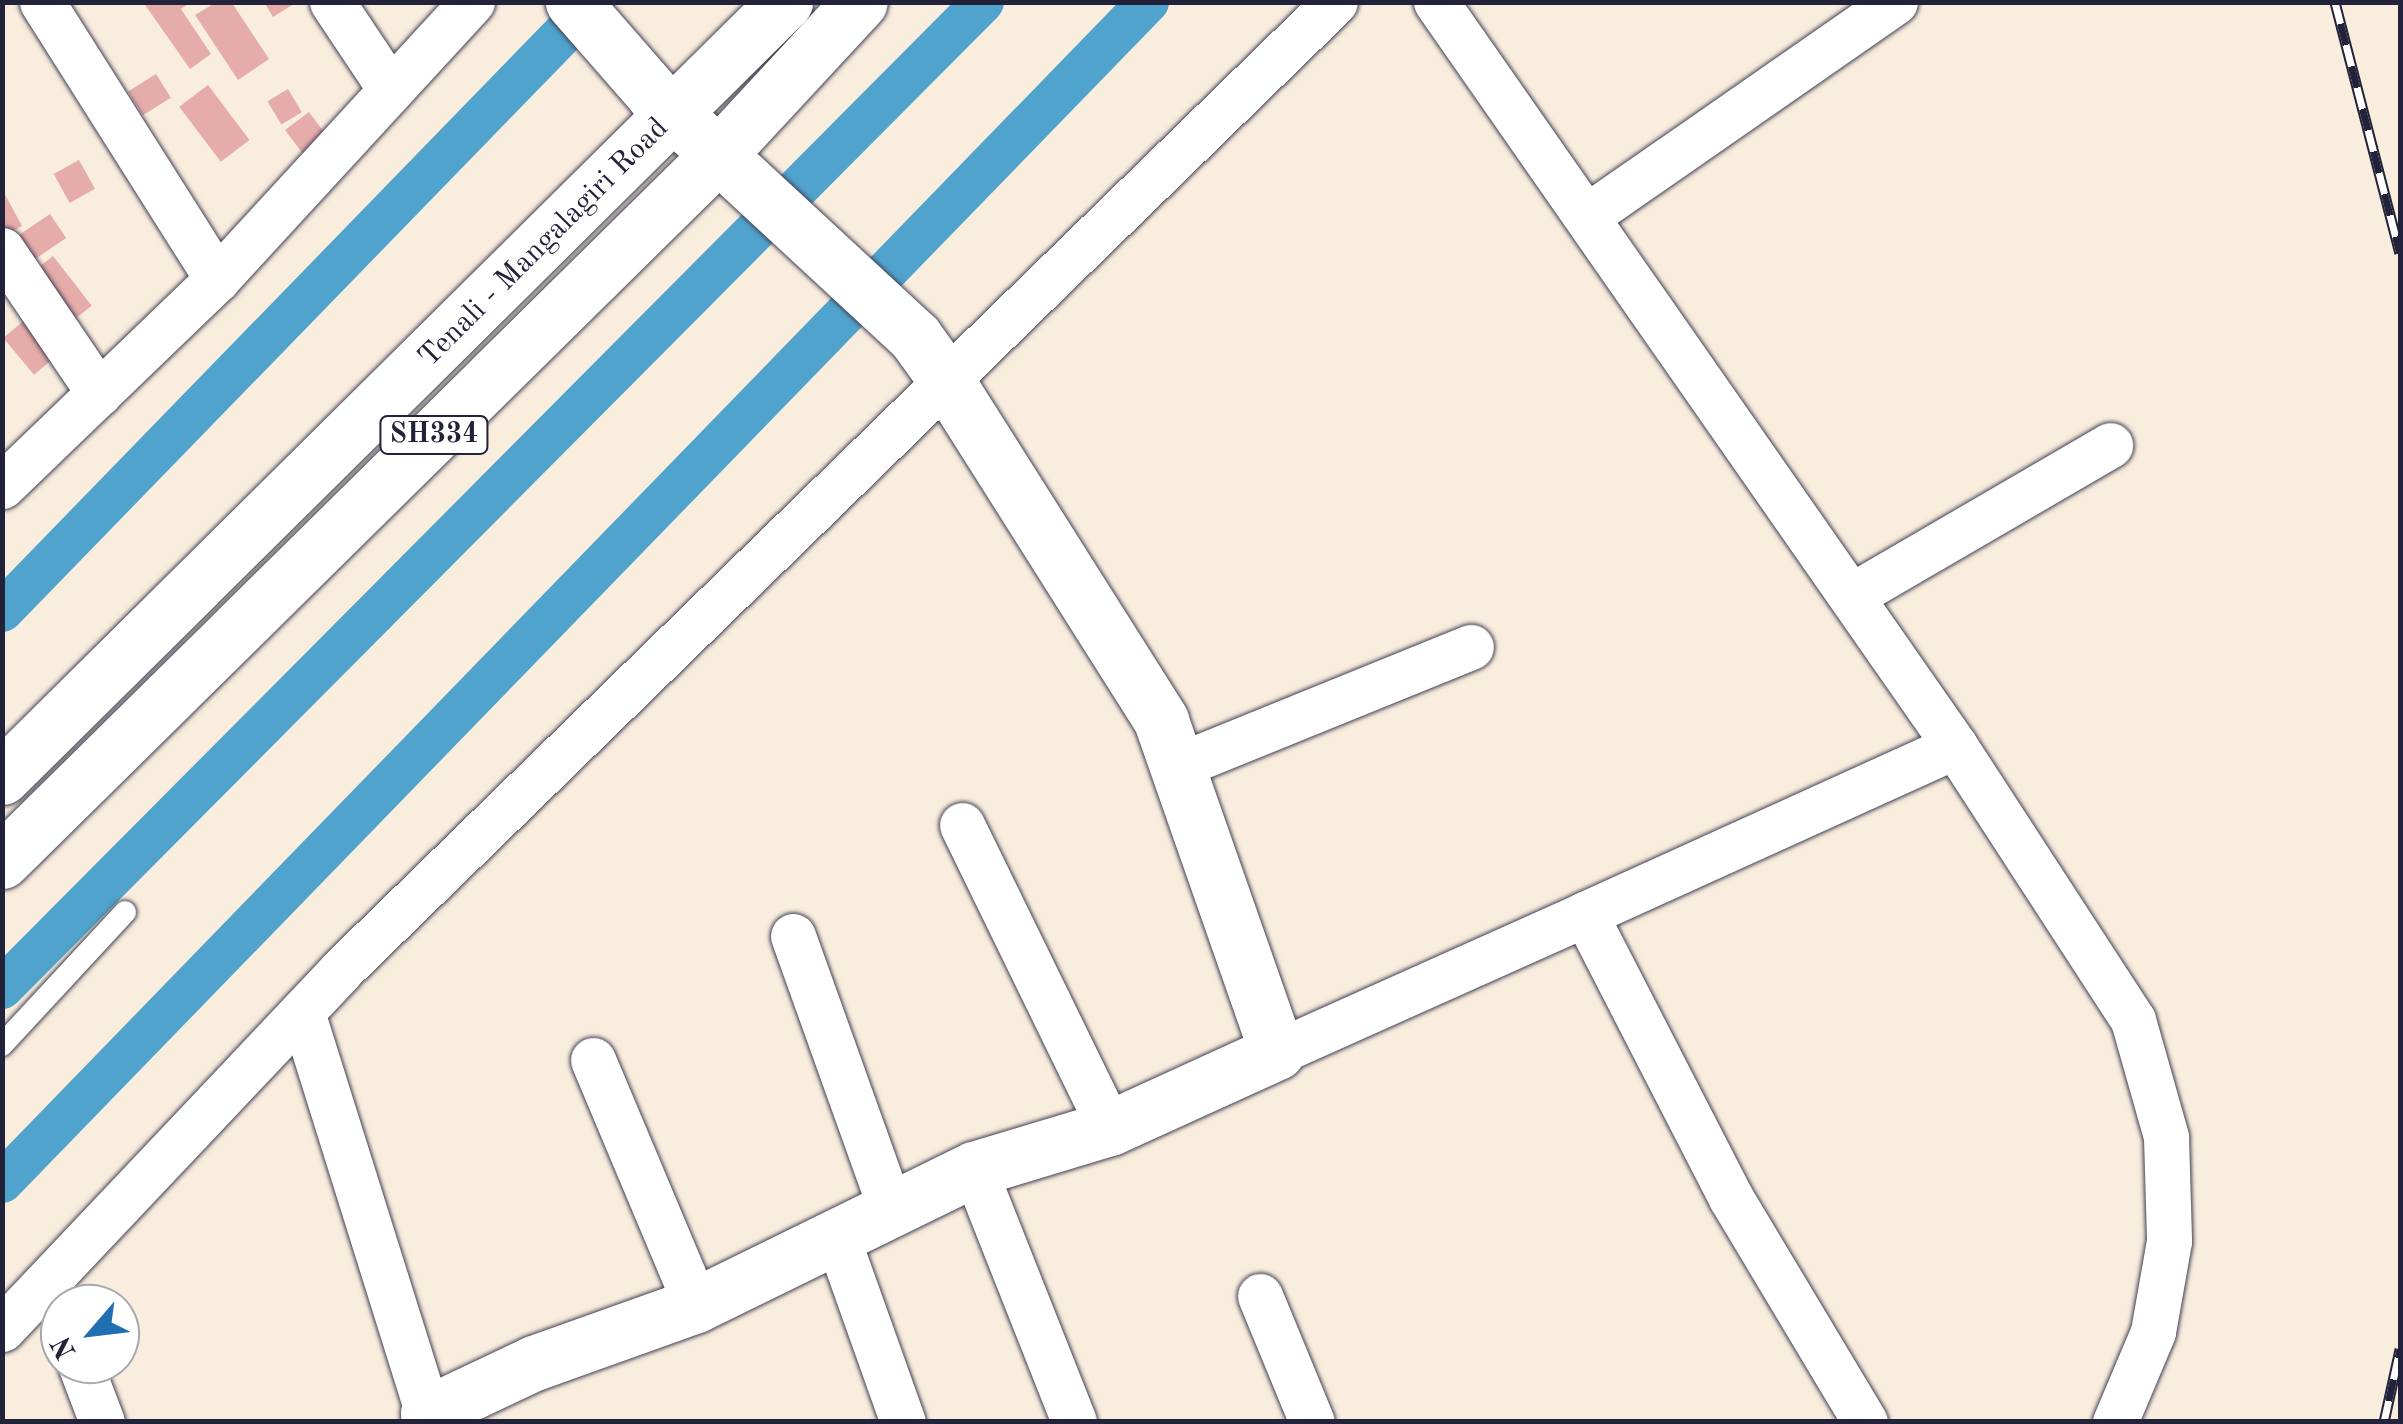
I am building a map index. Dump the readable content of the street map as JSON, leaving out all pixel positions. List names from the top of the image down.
{
  "streets": {
    "main road": ["Tenali - Mangalagiri Road", "SH334"]
  },
  "north": "bottom left"
}
